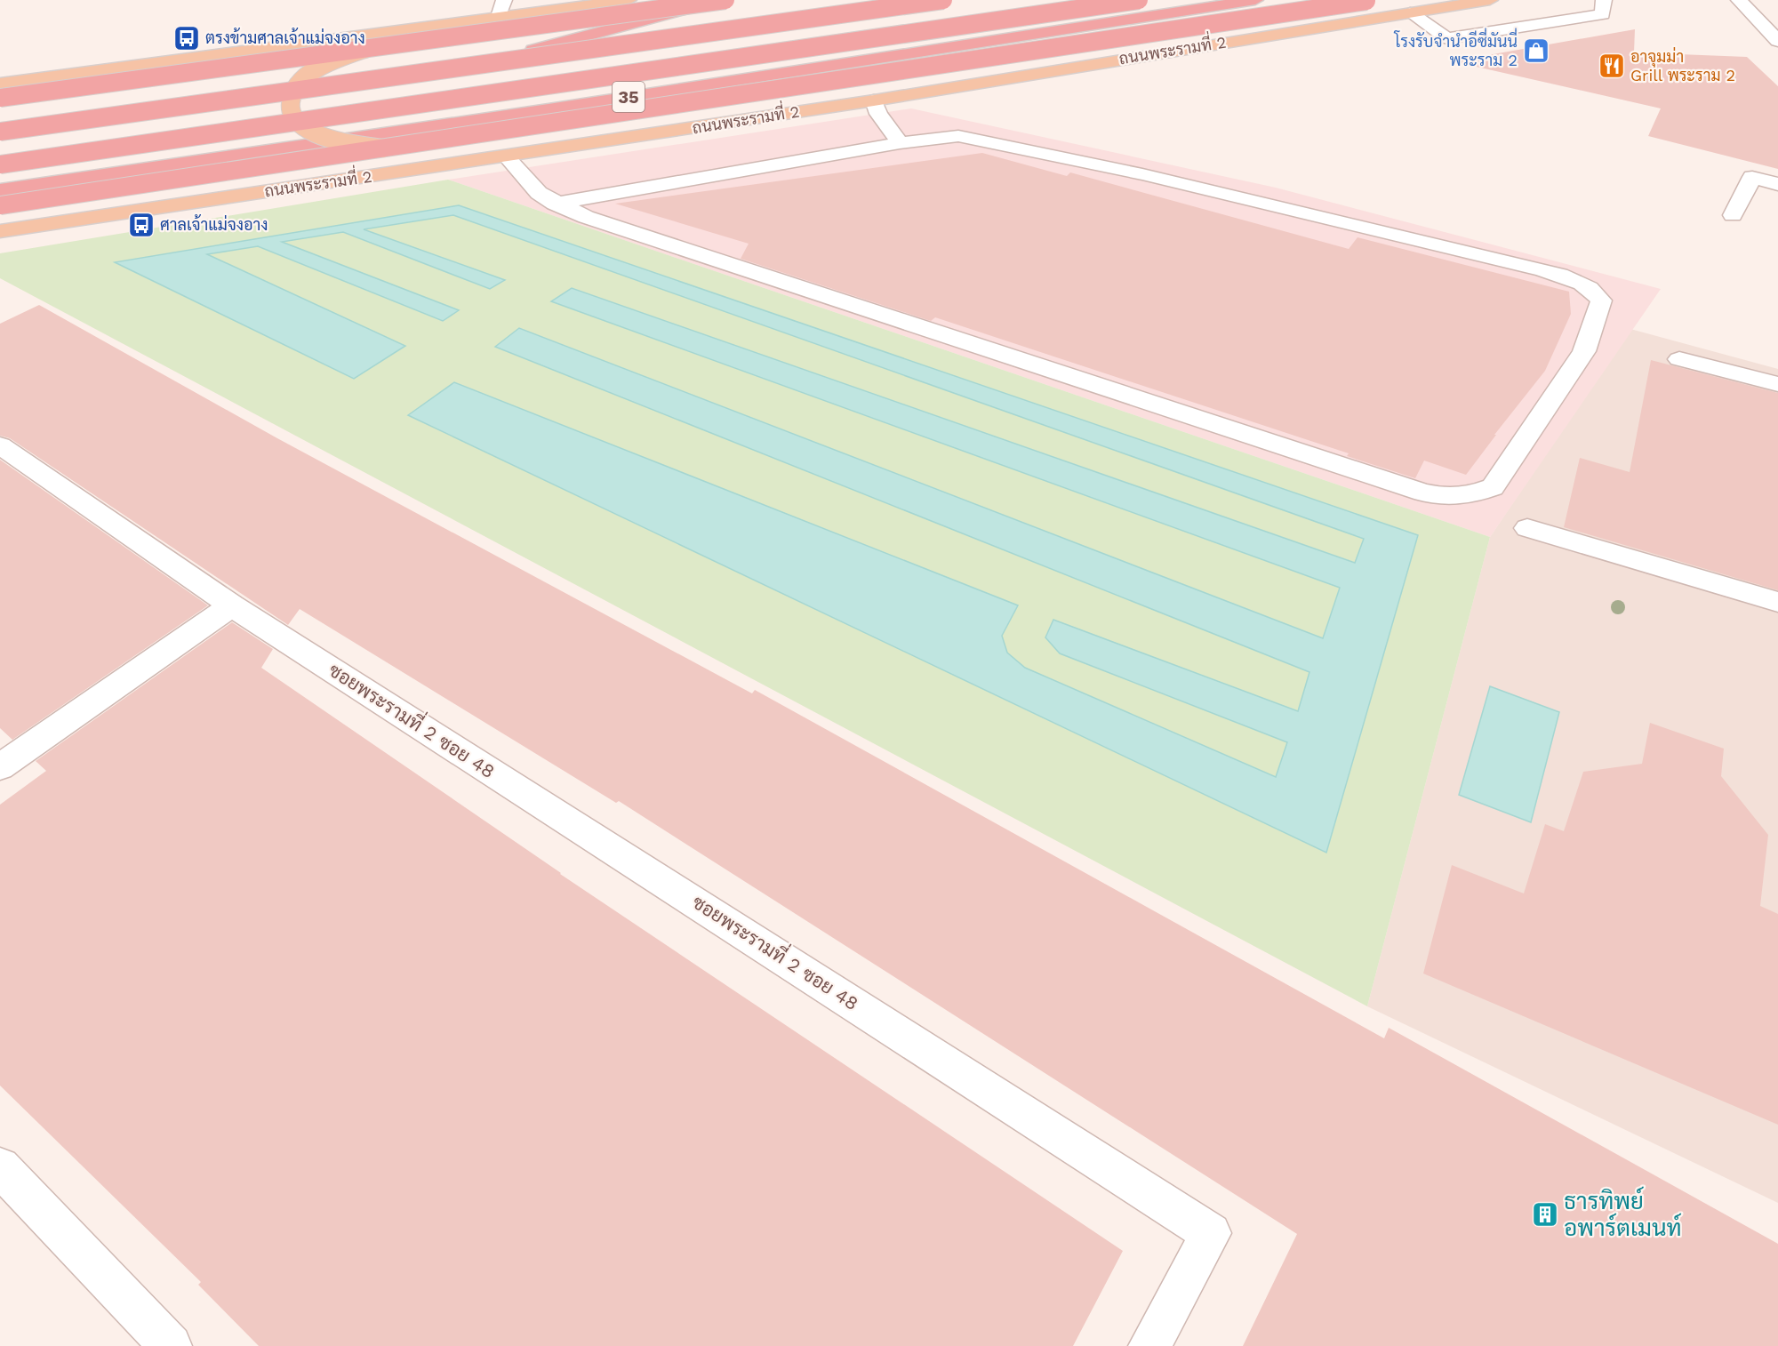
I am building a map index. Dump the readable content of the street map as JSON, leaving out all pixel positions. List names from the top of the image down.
{
  "streets": {
    "highway": ["ถนนพระรามที่ 2", "35"],
    "street": ["ซอยพระรามที่ 2 ซอย 48"]
  },
  "places": {
    "bus stop": ["ตรงข้ามศาลเจ้าแม่จงอาง", "ศาลเจ้าแม่จงอาง"],
    "shop": ["โรงรับจำนำอีซี่มันนี่ พระราม 2"],
    "restaurant": ["อาจุมม่า Grill พระราม 2"],
    "building": ["ธารทิพย์ อพาร์ตเมนท์"]
  }
}
